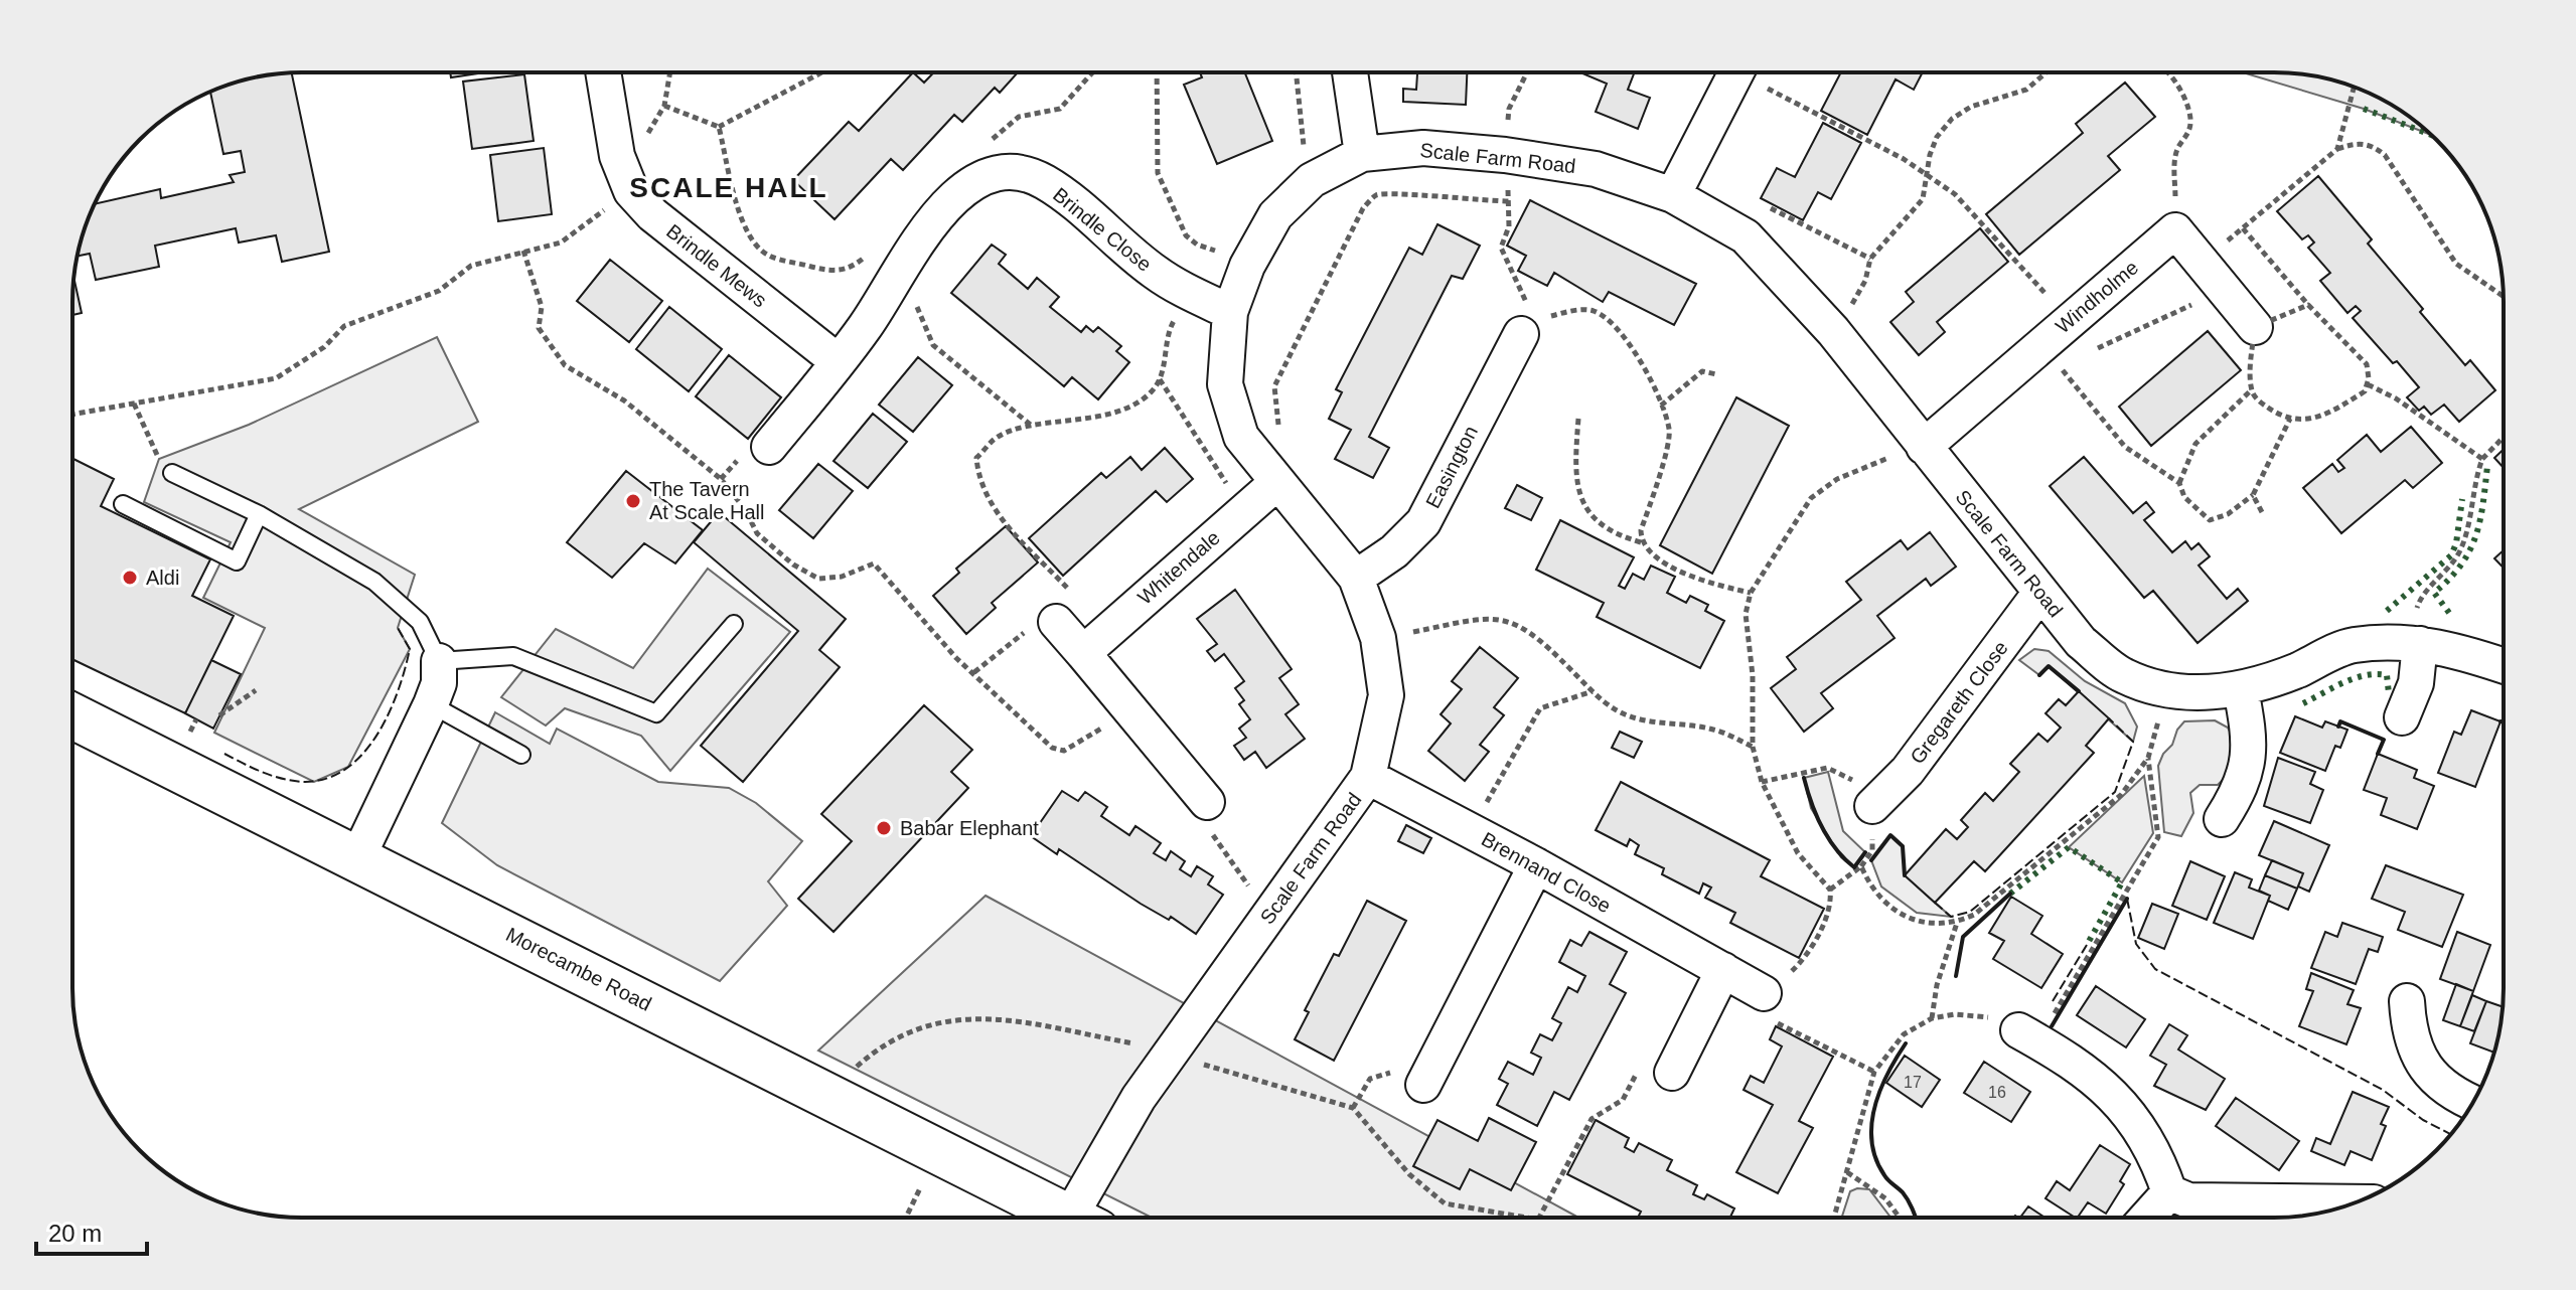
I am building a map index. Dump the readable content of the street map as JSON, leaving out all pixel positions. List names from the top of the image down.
{
  "streets": {
    "main road": ["Morecambe Road"],
    "street": [
      "Scale Farm Road",
      "Brindle Close",
      "Brindle Mews",
      "Windholme",
      "Easington",
      "Whitendale",
      "Gregareth Close",
      "Brennand Close"
    ]
  },
  "crossings": [
    ["Scale Farm Road", "Brindle Close"],
    ["Scale Farm Road", "Windholme"],
    ["Scale Farm Road", "Easington"],
    ["Scale Farm Road", "Whitendale"],
    ["Scale Farm Road", "Gregareth Close"],
    ["Scale Farm Road", "Brennand Close"]
  ],
  "districts": ["SCALE HALL"],
  "places": ["The Tavern At Scale Hall", "Aldi", "Babar Elephant"],
  "house_numbers": ["17", "16"],
  "scale_bar": "20 m"
}
